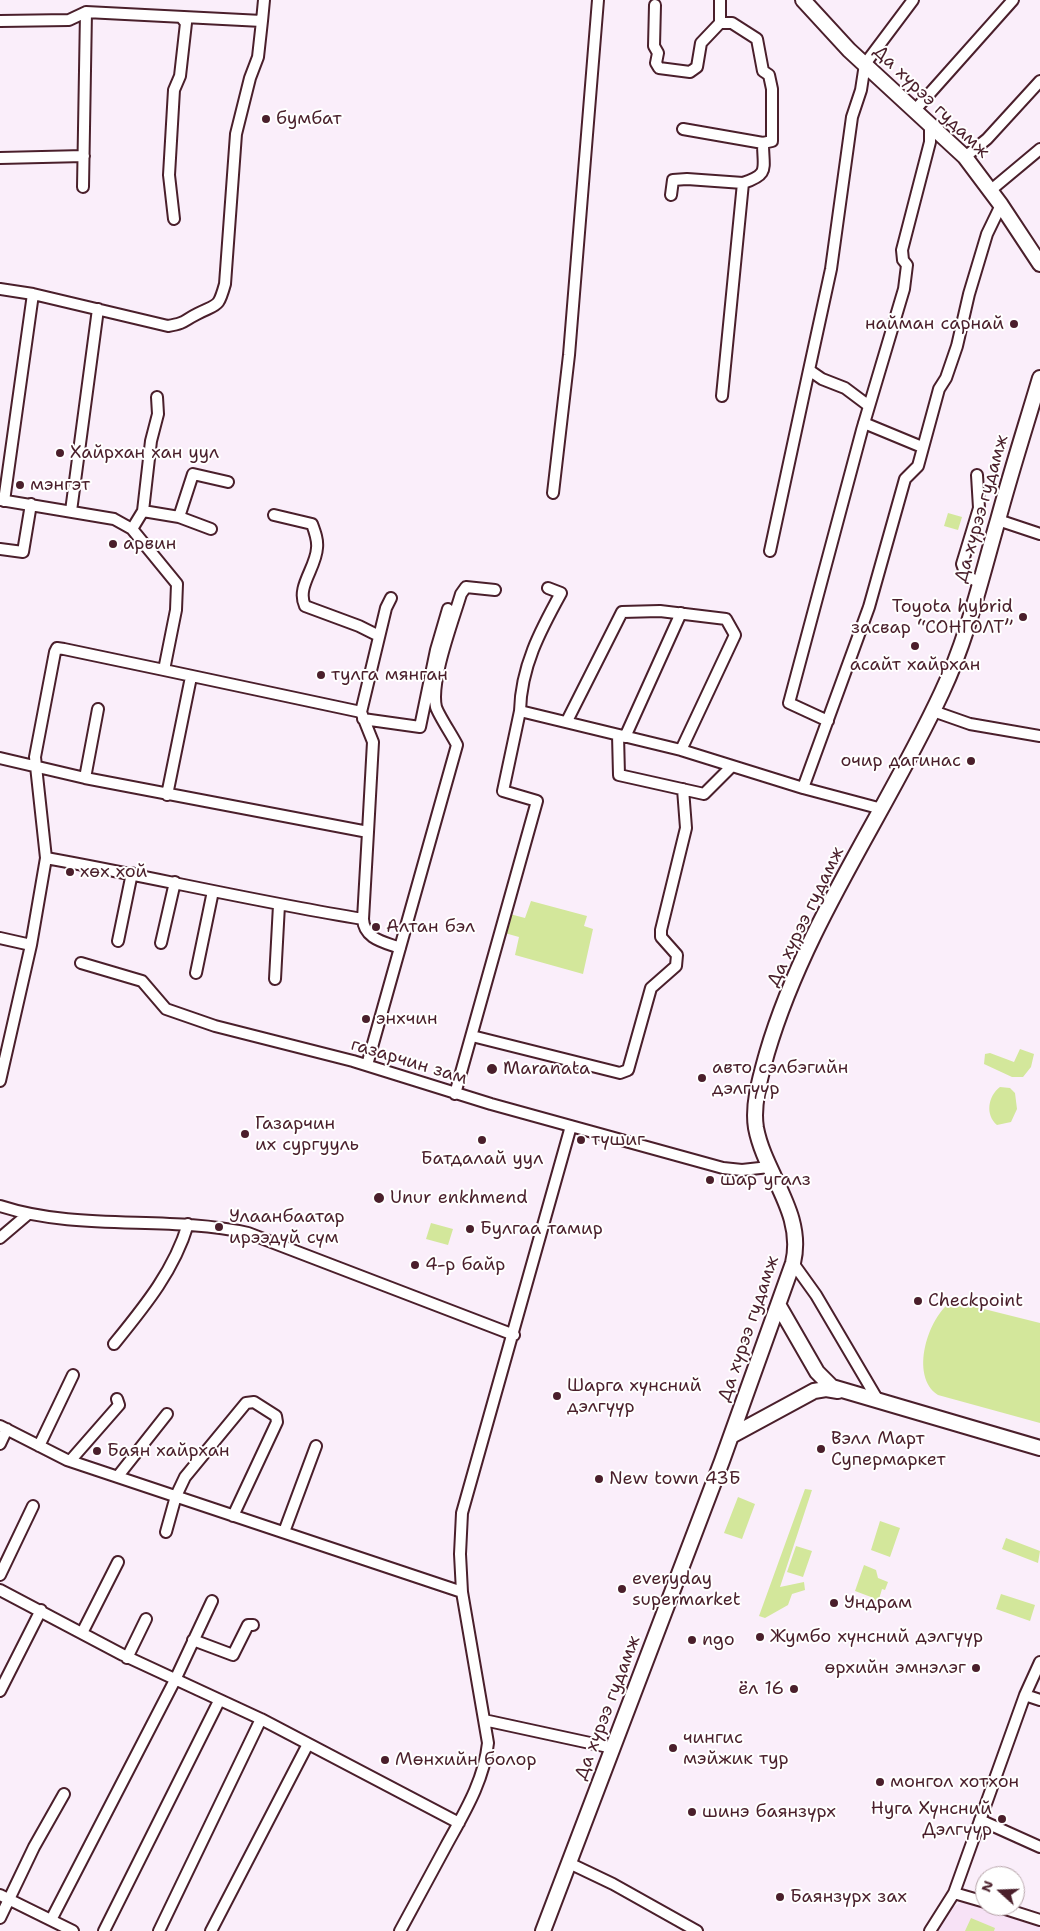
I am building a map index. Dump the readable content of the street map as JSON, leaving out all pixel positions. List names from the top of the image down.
{
  "streets": {
    "main road": ["Да хүрээ гудамж"],
    "street": ["газарчин зам"]
  },
  "crossings": [
    ["Да хүрээ гудамж", "газарчин зам"]
  ],
  "places": [
    "бумбат",
    "найман сарнай",
    "Хайрхан хан уул",
    "мэнгэт",
    "арвин",
    "Toyota hybrid засвар “СОНГОЛТ”",
    "асайт хайрхан",
    "тулга мянган",
    "очир дагинас",
    "хөх хой",
    "Алтан бэл",
    "энхчин",
    "Maranata",
    "авто сэлбэгийн дэлгүүр",
    "Газарчин их сургууль",
    "Батдалай уул",
    "түшиг",
    "шар угалз",
    "Unur enkhmend",
    "Улаанбаатар ирээдүй сүм",
    "Булгаа тамир",
    "4-р байр",
    "Checkpoint",
    "Шарга хүнсний дэлгүүр",
    "Вэлл Март Супермаркет",
    "Баян хайрхан",
    "New town 43Б",
    "everyday supermarket",
    "Ундрам",
    "Жумбо хүнсний дэлгүүр",
    "ngo",
    "өрхийн эмнэлэг",
    "ёл 16",
    "чингис мэйжик тур",
    "Мөнхийн болор",
    "монгол хотхон",
    "шинэ баянзүрх",
    "Нуга Хүнсний Дэлгүүр",
    "Баянзүрх зах"
  ],
  "north": "left"
}
